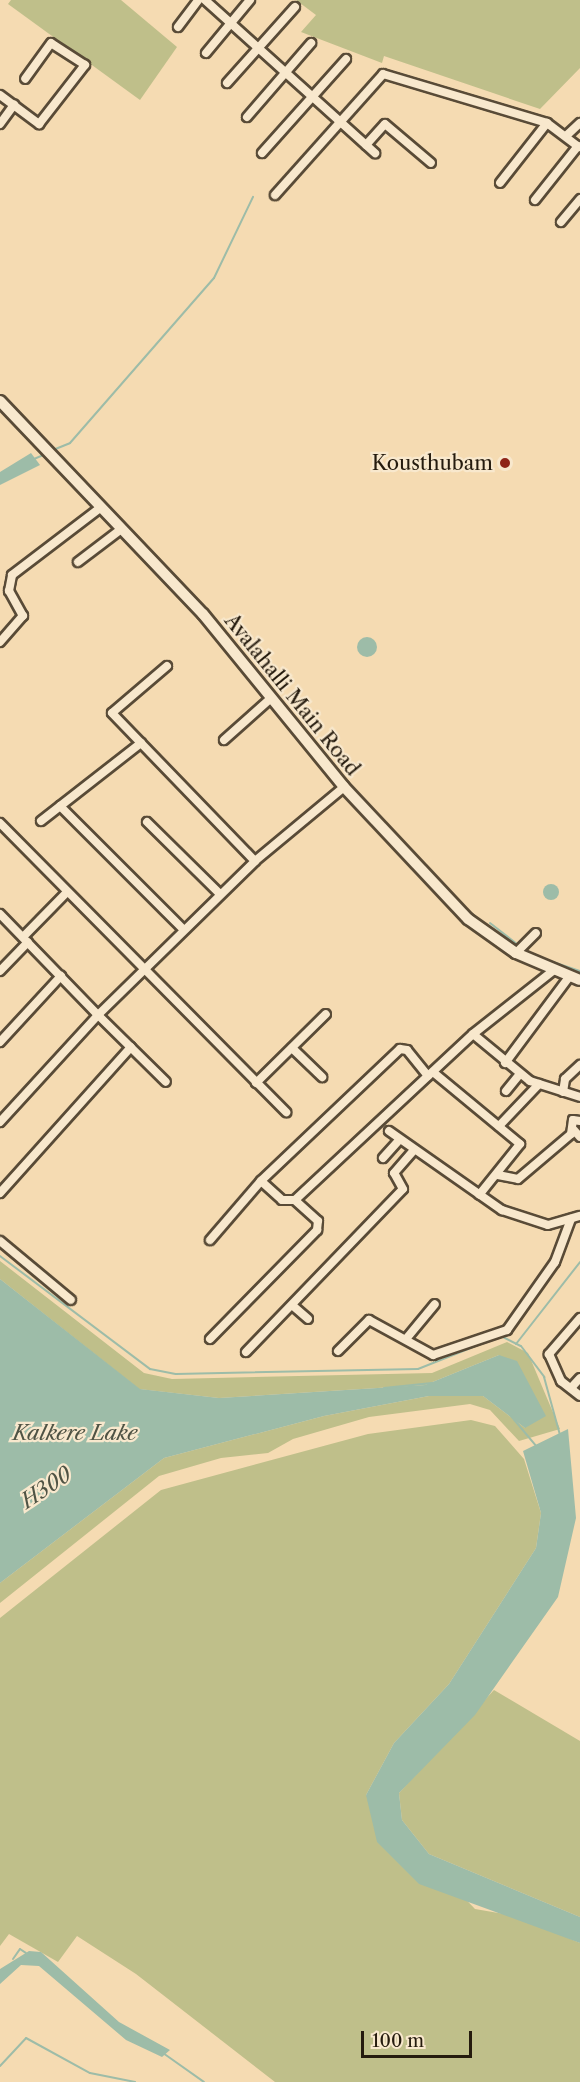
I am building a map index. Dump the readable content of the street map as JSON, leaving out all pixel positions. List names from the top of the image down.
{
  "streets": {
    "main road": ["Avalahalli Main Road"]
  },
  "water": ["Kalkere Lake", "H300"],
  "places": ["Kousthubam"],
  "scale_bar": "100 m"
}
